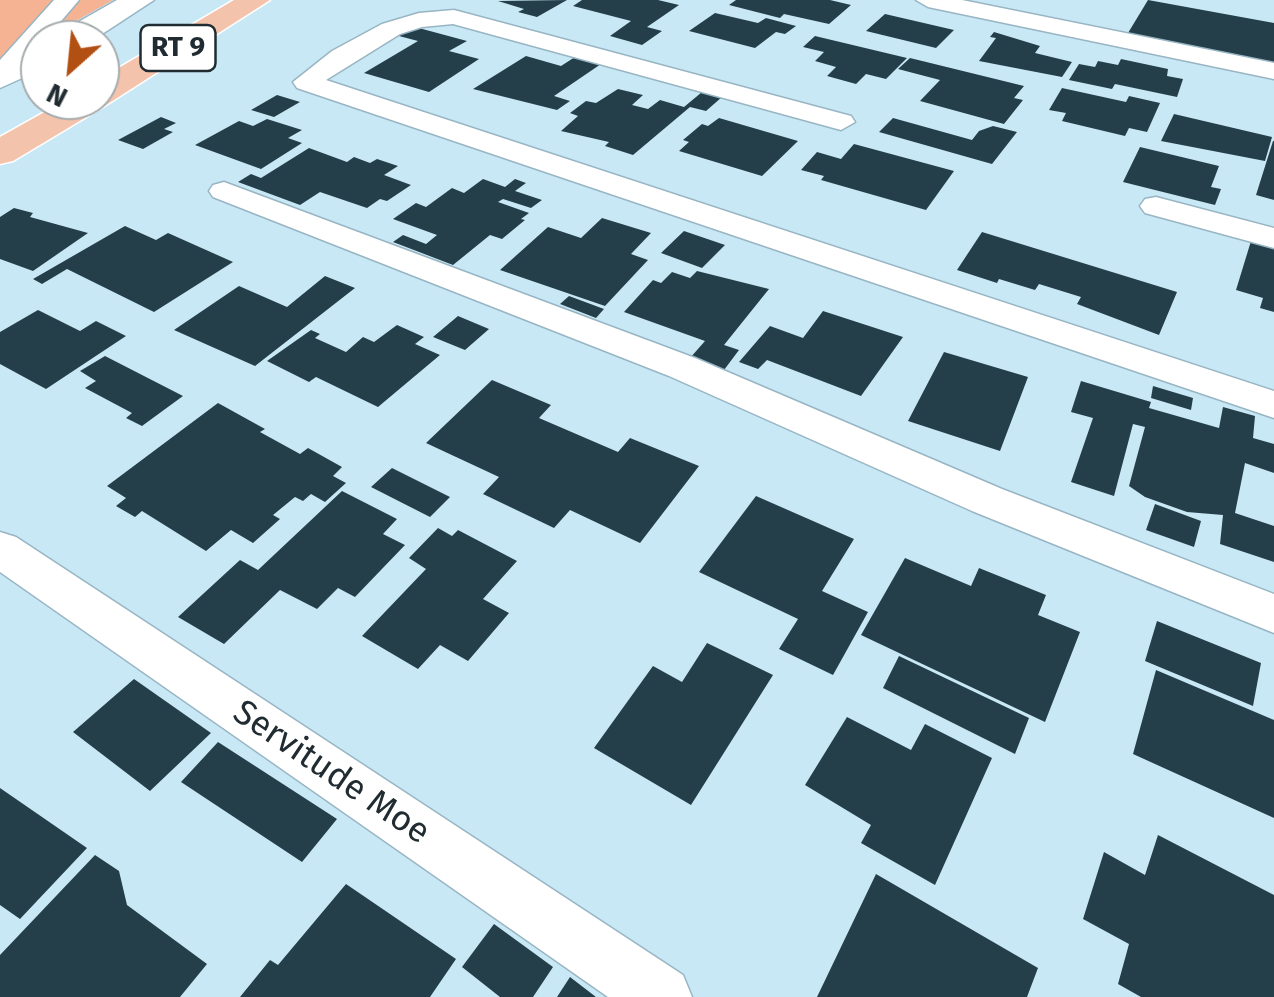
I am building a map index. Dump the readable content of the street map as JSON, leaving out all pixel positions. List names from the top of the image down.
{
  "streets": {
    "highway": ["RT 9"],
    "street": ["Servitude Moe"]
  },
  "north": "bottom left"
}
